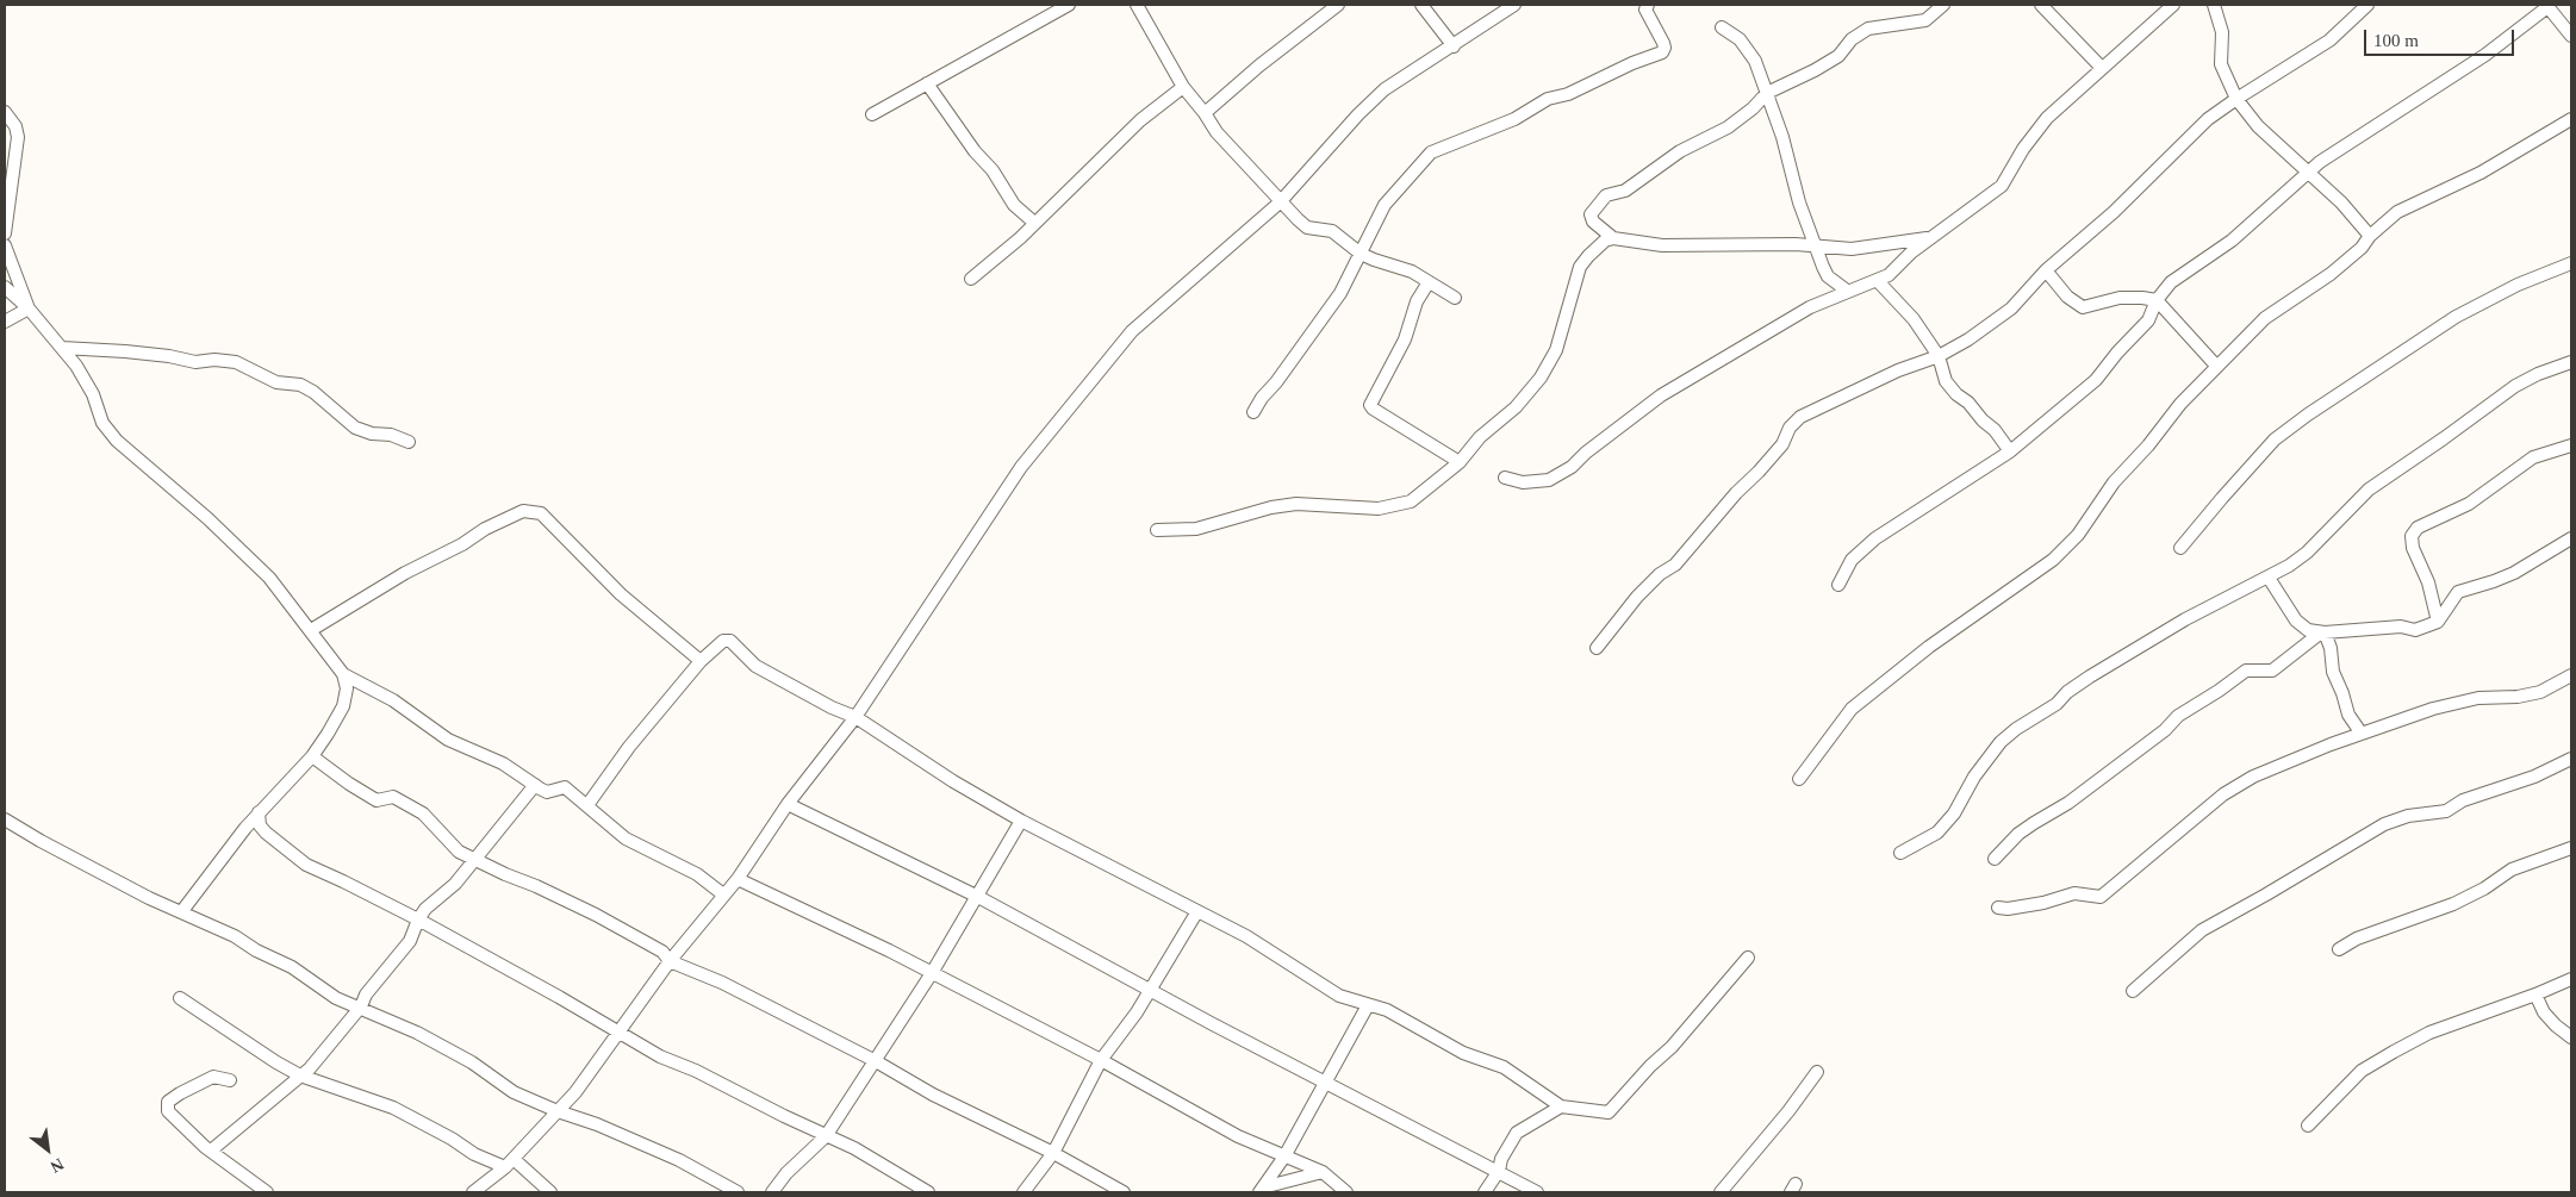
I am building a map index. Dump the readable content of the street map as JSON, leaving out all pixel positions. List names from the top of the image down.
{
  "scale_bar": "100 m",
  "north": "bottom right"
}
